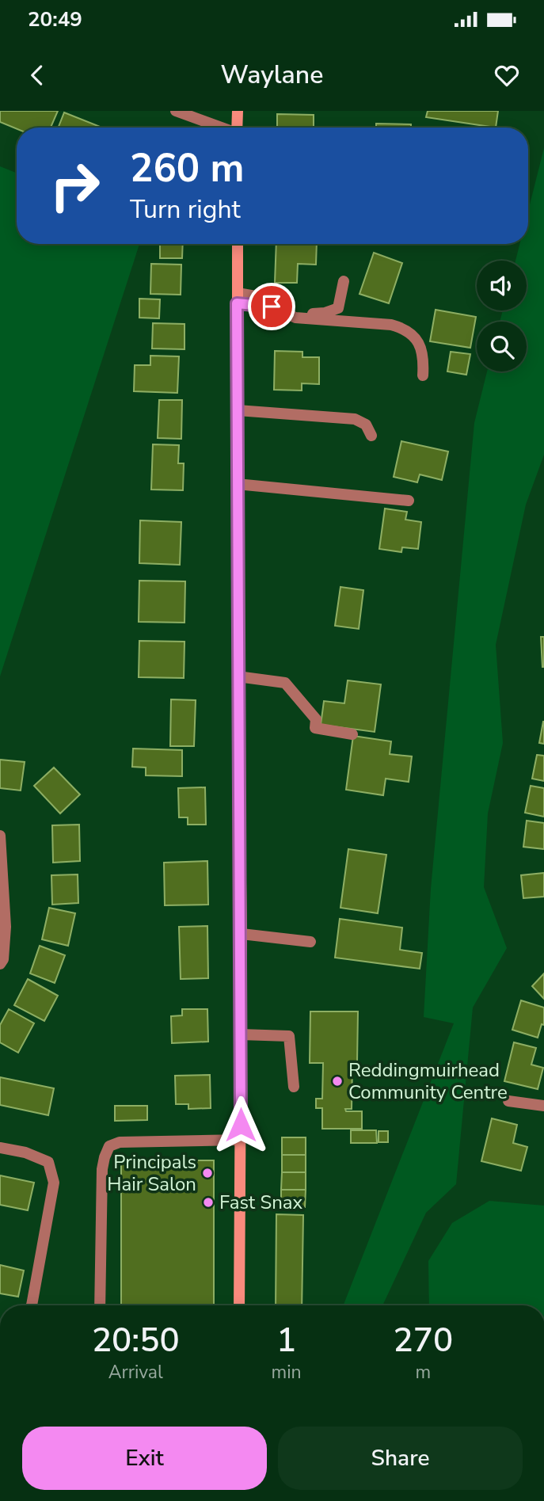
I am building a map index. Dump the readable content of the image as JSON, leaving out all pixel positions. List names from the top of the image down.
{
  "places": ["Reddingmuirhead Community Centre", "Principals Hair Salon", "Fast Snax"],
  "page": {
    "status": "20:49",
    "header": "Waylane",
    "turn": ["260 m", "Turn right"],
    "eta": [
      "20:50",
      "Arrival",
      "1",
      "min",
      "270",
      "m"
    ],
    "buttons": ["Exit", "Share"]
  }
}
